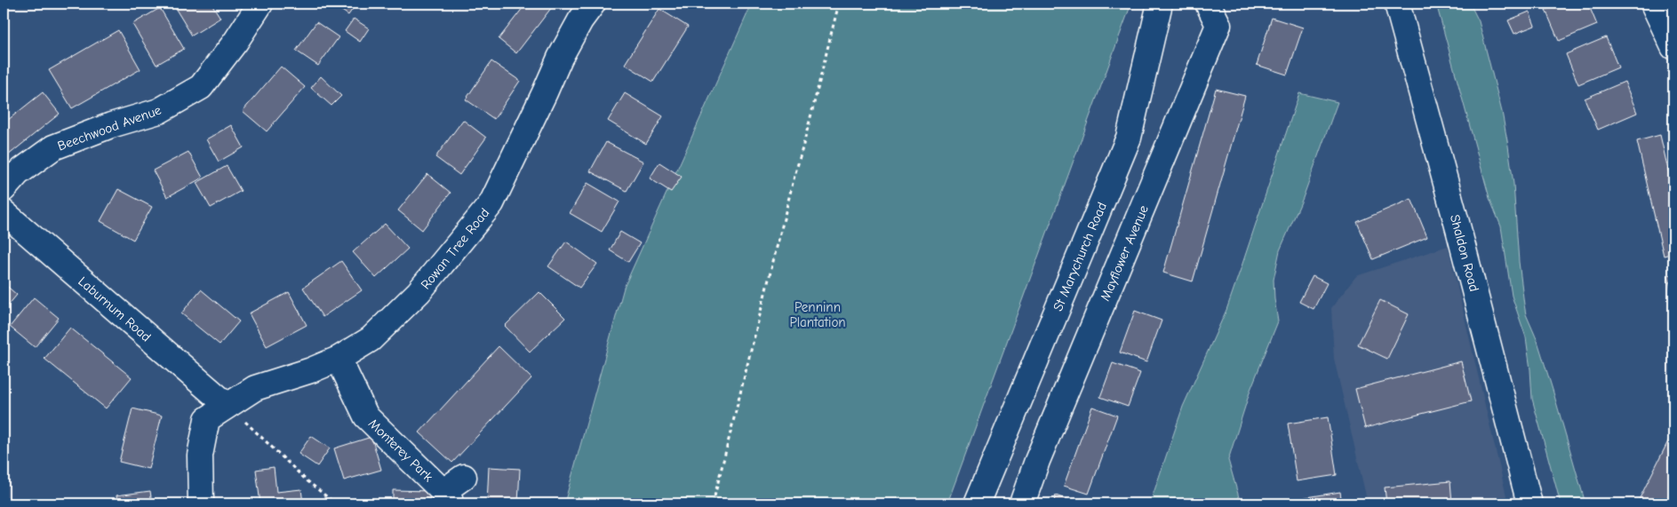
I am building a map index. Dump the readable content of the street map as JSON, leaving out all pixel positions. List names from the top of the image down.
{
  "streets": {
    "street": [
      "Beechwood Avenue",
      "Rowan Tree Road",
      "Mayflower Avenue",
      "Shaldon Road",
      "St Marychurch Road",
      "Laburnum Road",
      "Monterey Park"
    ]
  },
  "crossings": [
    ["Rowan Tree Road", "Laburnum Road"],
    ["Rowan Tree Road", "Monterey Park"]
  ],
  "parks": ["Penninn Plantation"]
}
